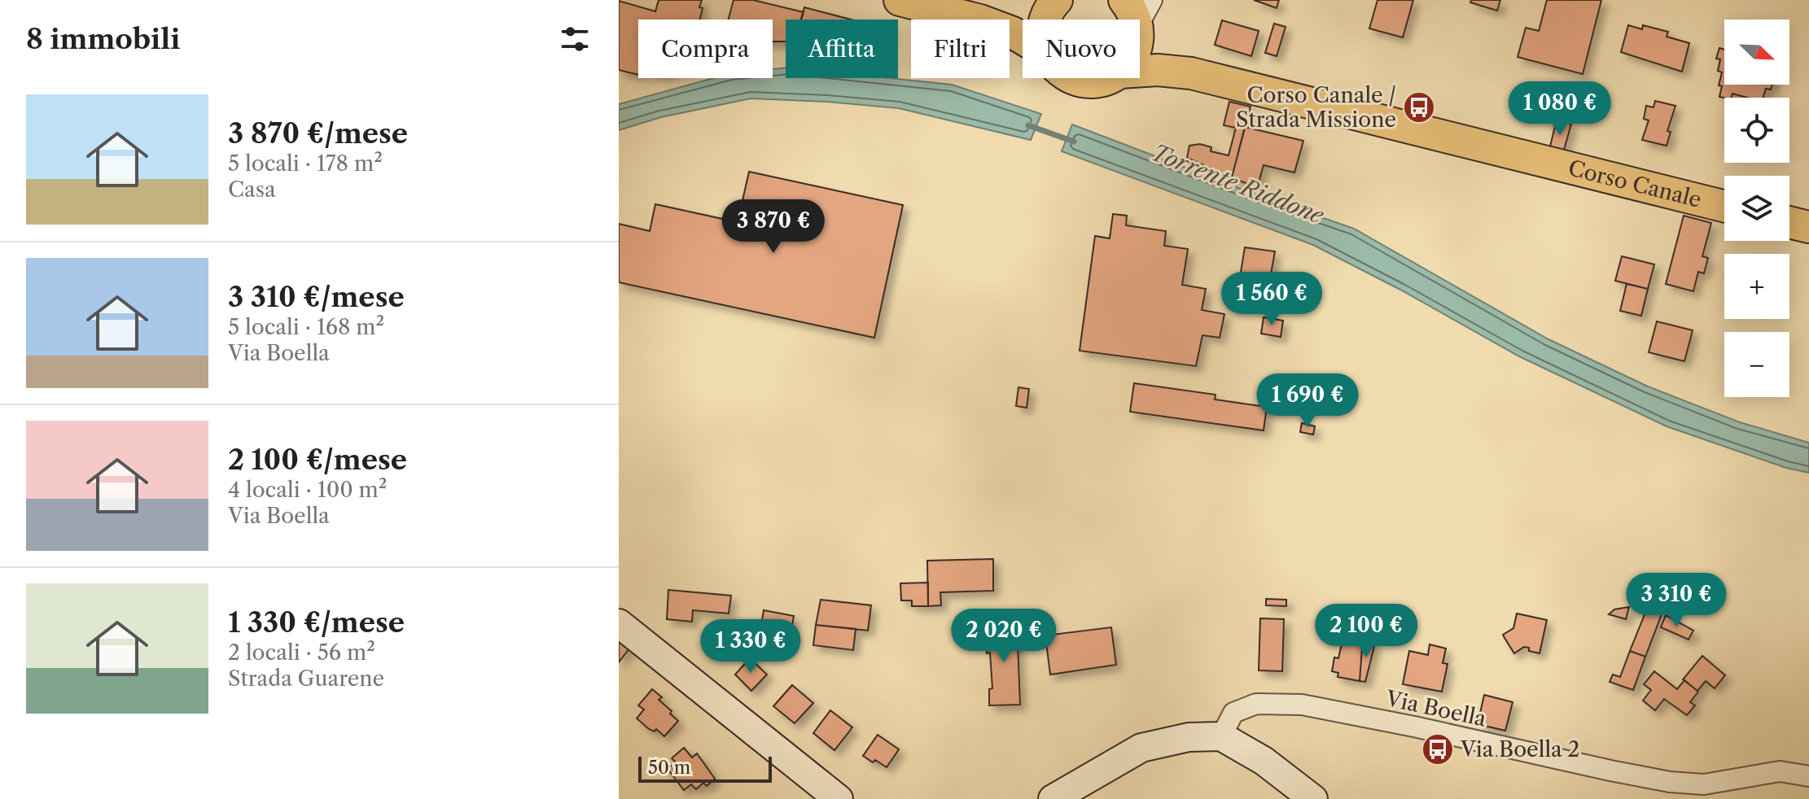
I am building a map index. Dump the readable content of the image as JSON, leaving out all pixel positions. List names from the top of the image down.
{
  "streets": {
    "main road": ["Corso Canale"],
    "street": ["Via Boella"]
  },
  "water": ["Torrente Riddone"],
  "places": {
    "bus stop": ["Corso Canale / Strada Missione", "Via Boella 2"]
  },
  "scale_bar": "50 m",
  "north": "bottom right",
  "page": {
    "heading": "8 immobili",
    "map_buttons": ["+", "−"],
    "chip": [
      "Compra",
      "Affitta",
      "Filtri",
      "Nuovo"
    ],
    "list": [
      {
        "name": "3 870 €/mese",
        "note": "5 locali · 178 m² · Casa"
      },
      {
        "name": "3 310 €/mese",
        "note": "5 locali · 168 m² · Via Boella"
      },
      {
        "name": "2 100 €/mese",
        "note": "4 locali · 100 m² · Via Boella"
      },
      {
        "name": "1 330 €/mese",
        "note": "2 locali · 56 m² · Strada Guarene"
      }
    ],
    "price": [
      "1 080 €",
      "3 870 €",
      "1 560 €",
      "1 690 €",
      "3 310 €",
      "2 100 €",
      "2 020 €",
      "1 330 €"
    ],
    "scale": "50 m"
  }
}
